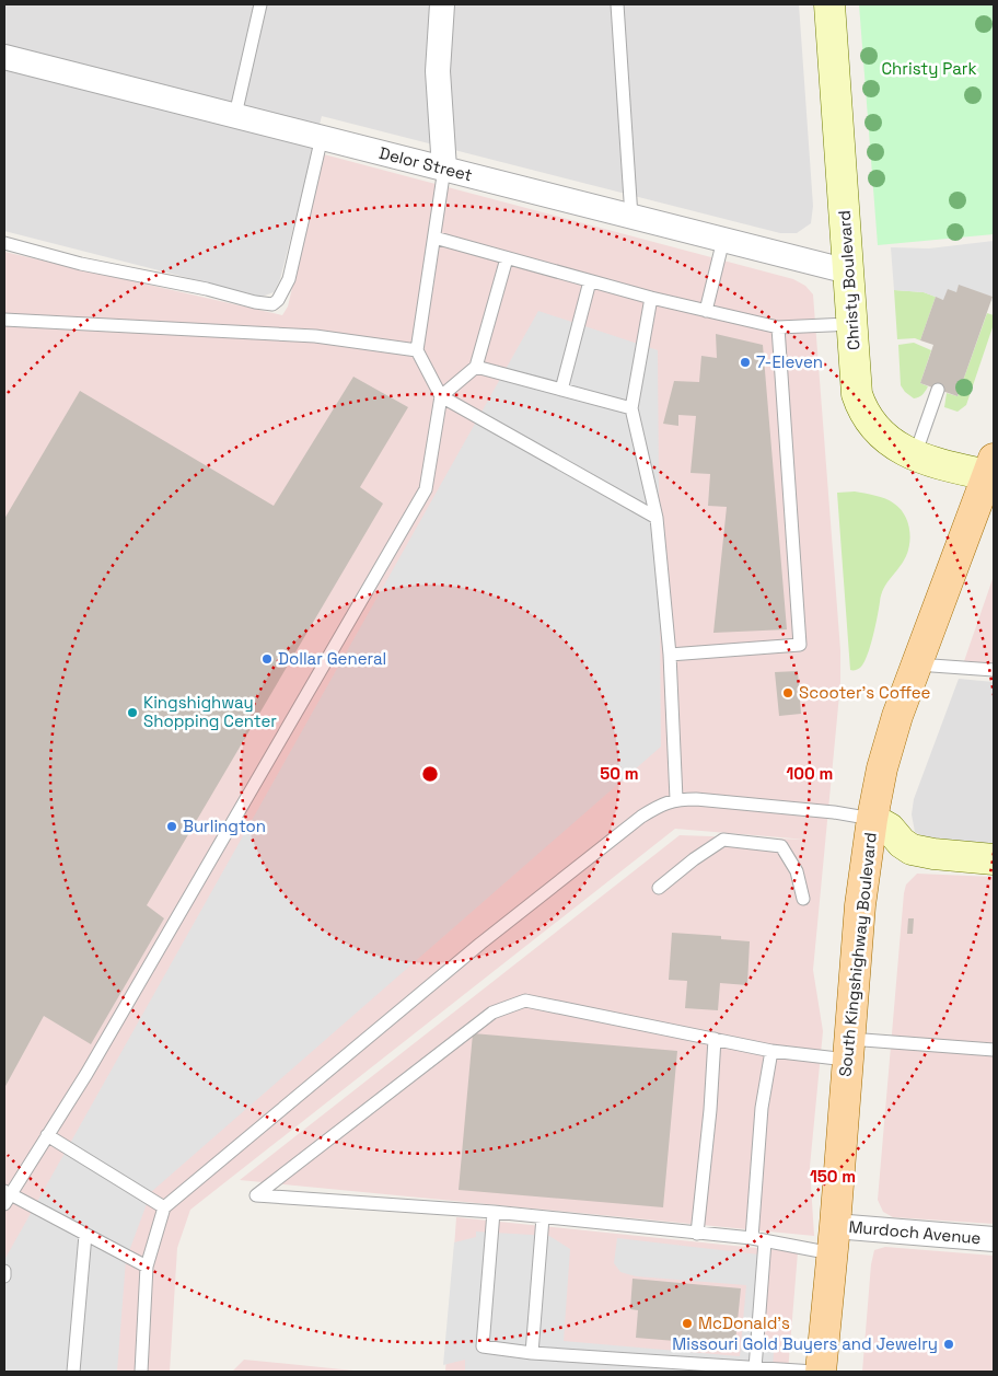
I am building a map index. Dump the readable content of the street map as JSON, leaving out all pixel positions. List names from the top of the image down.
{
  "streets": {
    "main road": ["South Kingshighway Boulevard"],
    "street": ["Delor Street", "Christy Boulevard", "Murdoch Avenue"]
  },
  "crossings": [
    ["Delor Street", "Christy Boulevard"],
    ["Christy Boulevard", "South Kingshighway Boulevard"],
    ["South Kingshighway Boulevard", "Murdoch Avenue"]
  ],
  "parks": ["Christy Park"],
  "places": [
    "7-Eleven",
    "Dollar General",
    "Scooter's Coffee",
    "Kingshighway Shopping Center",
    "Burlington",
    "McDonald's",
    "Missouri Gold Buyers and Jewelry"
  ],
  "rings": ["50 m", "100 m", "150 m"]
}
